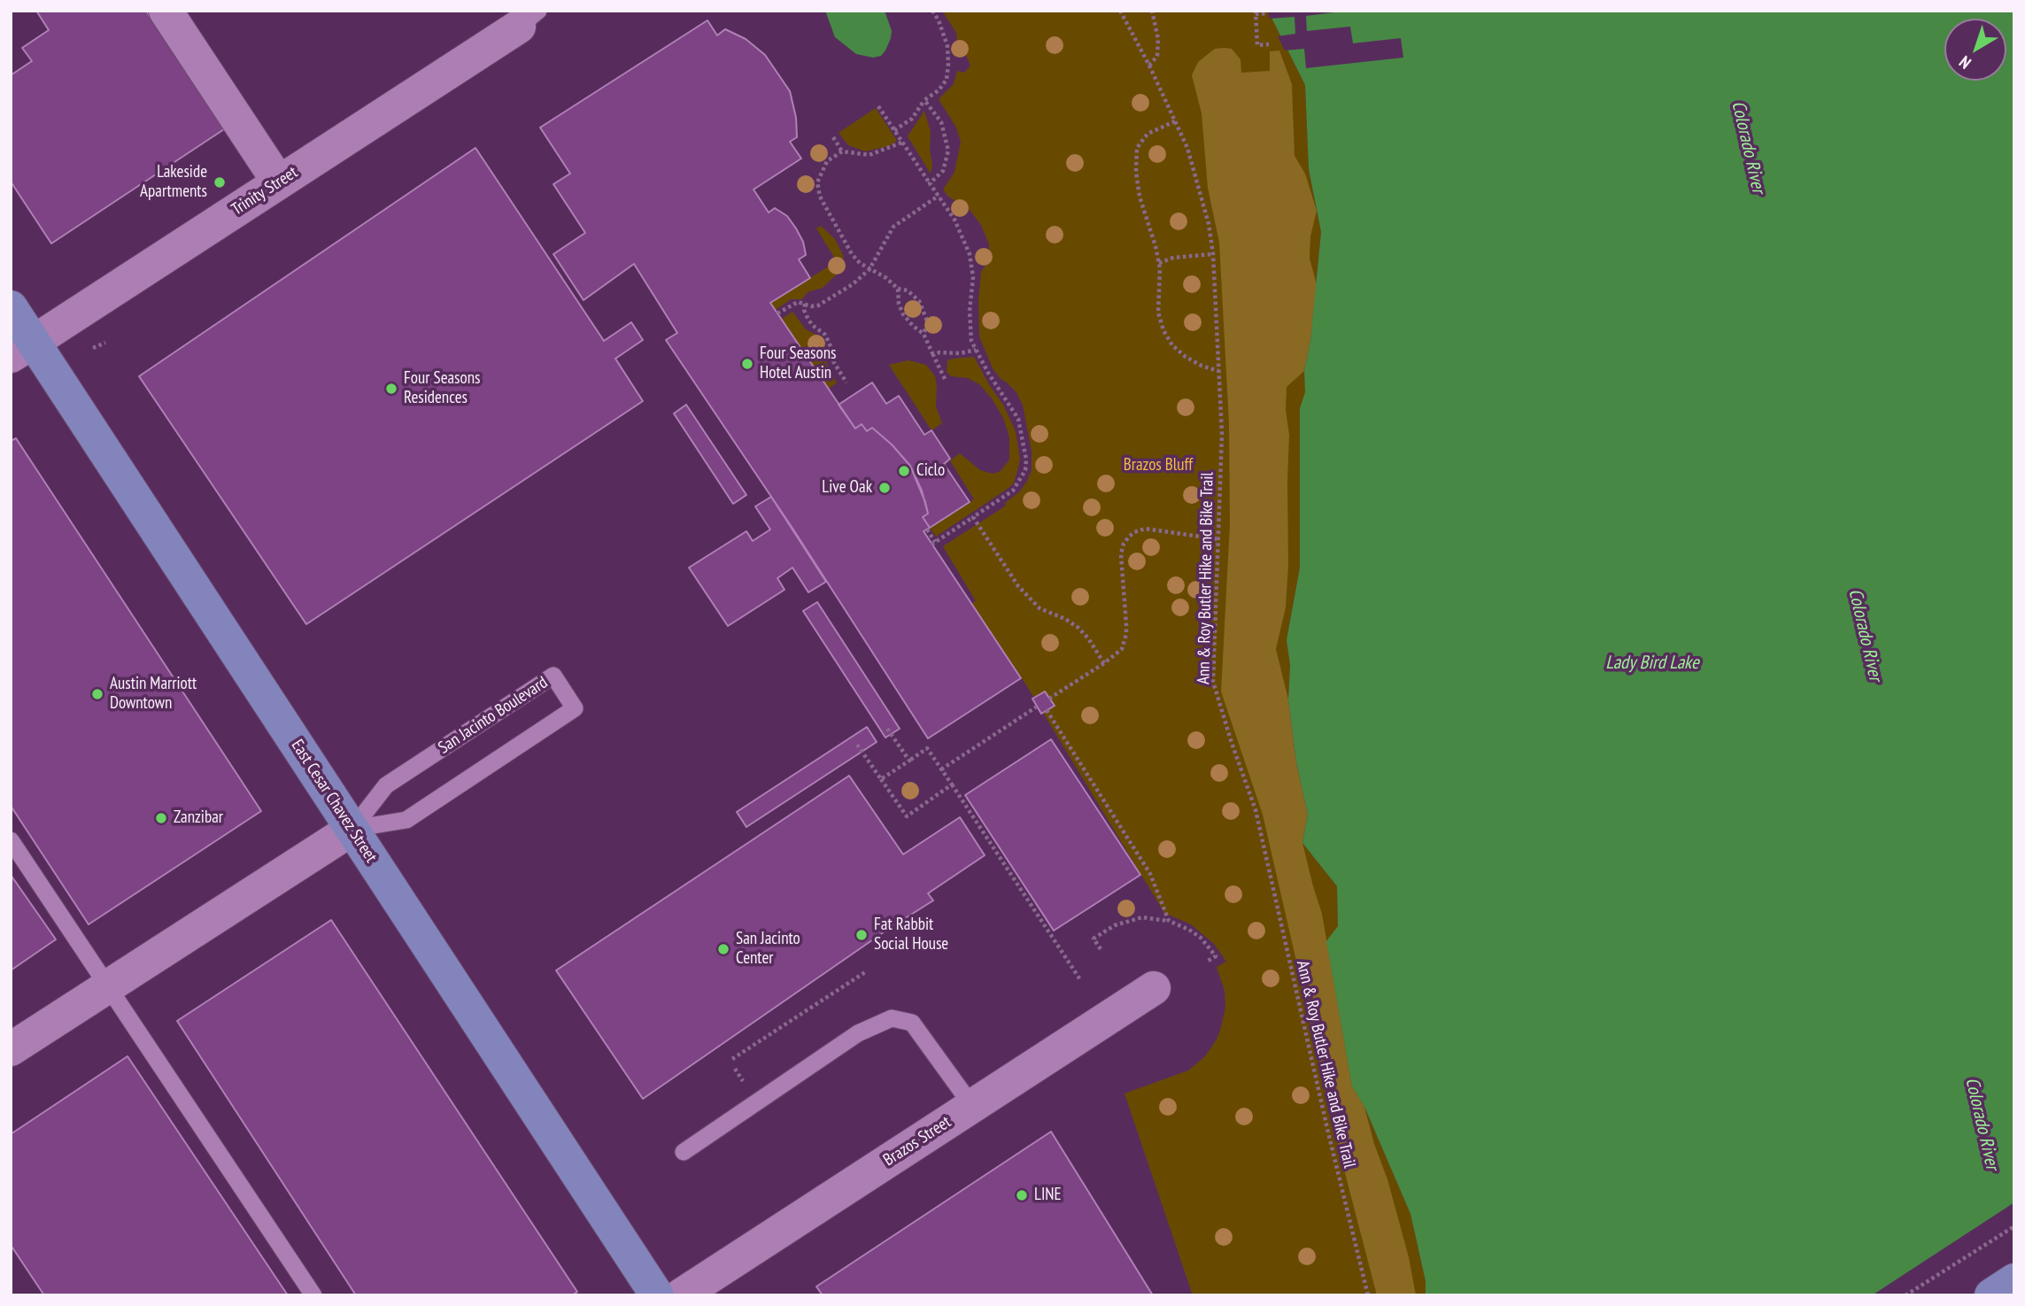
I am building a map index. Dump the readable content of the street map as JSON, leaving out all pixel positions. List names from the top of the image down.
{
  "streets": {
    "main road": ["East Cesar Chavez Street"],
    "street": ["Trinity Street", "San Jacinto Boulevard", "Brazos Street"],
    "path": ["Ann & Roy Butler Hike and Bike Trail"]
  },
  "crossings": [
    ["Trinity Street", "East Cesar Chavez Street"],
    ["San Jacinto Boulevard", "East Cesar Chavez Street"]
  ],
  "water": ["Colorado River", "Lady Bird Lake"],
  "parks": ["Brazos Bluff"],
  "places": [
    "Lakeside Apartments",
    "Four Seasons Hotel Austin",
    "Four Seasons Residences",
    "Ciclo",
    "Live Oak",
    "Austin Marriott Downtown",
    "Zanzibar",
    "Fat Rabbit Social House",
    "San Jacinto Center",
    "LINE"
  ],
  "north": "bottom left"
}
